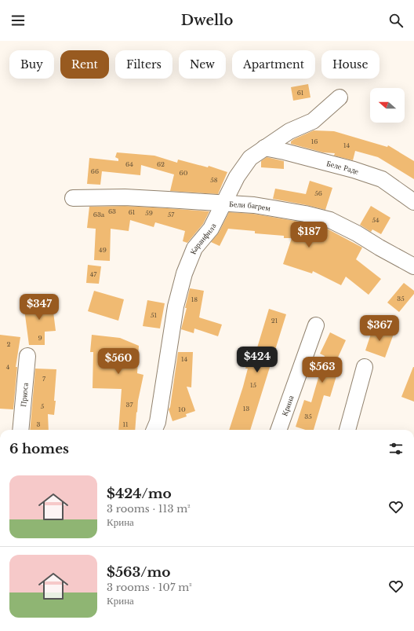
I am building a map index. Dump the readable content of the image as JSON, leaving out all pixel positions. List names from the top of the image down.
{
  "streets": {
    "street": [
      "Беле Раде",
      "Бели багрем",
      "Каранфила",
      "Пркоса",
      "Крина"
    ]
  },
  "crossings": [
    ["Беле Раде", "Каранфила"],
    ["Бели багрем", "Каранфила"]
  ],
  "house_numbers": [
    "61",
    "16",
    "14",
    "64",
    "62",
    "66",
    "60",
    "58",
    "56",
    "63",
    "61",
    "59",
    "63a",
    "57",
    "54",
    "49",
    "47",
    "35",
    "18",
    "51",
    "21",
    "9",
    "2",
    "14",
    "4",
    "7",
    "15",
    "37",
    "5",
    "13",
    "10",
    "35",
    "3",
    "11"
  ],
  "north": "left",
  "page": {
    "header": "Dwello",
    "chip": [
      "Buy",
      "Rent",
      "Filters",
      "New",
      "Apartment",
      "House"
    ],
    "price": [
      "$187",
      "$347",
      "$367",
      "$424",
      "$560",
      "$563"
    ],
    "heading": "6 homes",
    "list": [
      {
        "name": "$424/mo",
        "note": "3 rooms · 113 m² · Крина"
      },
      {
        "name": "$563/mo",
        "note": "3 rooms · 107 m² · Крина"
      }
    ]
  }
}
